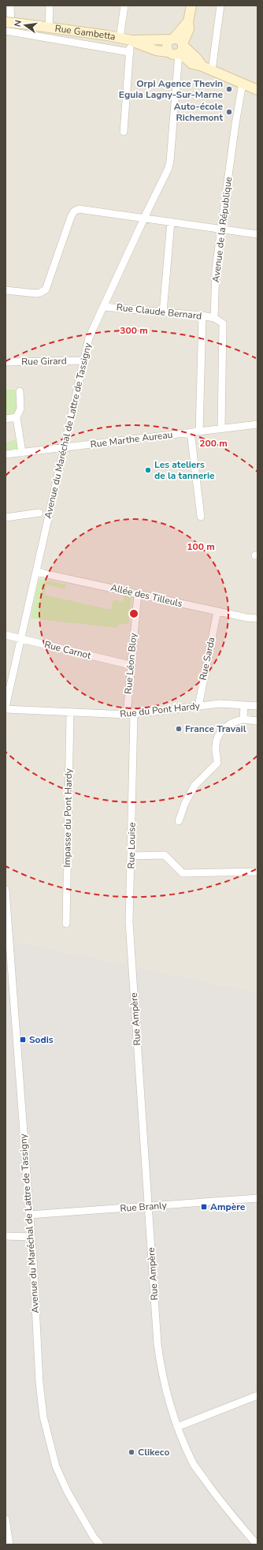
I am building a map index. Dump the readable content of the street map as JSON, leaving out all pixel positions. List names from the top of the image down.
{
  "streets": {
    "main road": ["Rue Gambetta"],
    "street": [
      "Avenue de la République",
      "Rue Claude Bernard",
      "Rue Girard",
      "Avenue du Maréchal de Lattre de Tassigny",
      "Rue Marthe Aureau",
      "Allée des Tilleuls",
      "Rue Carnot",
      "Rue Sarda",
      "Rue Léon Bloy",
      "Rue du Pont Hardy",
      "Impasse du Pont Hardy",
      "Rue Louise",
      "Rue Ampère",
      "Rue Branly"
    ]
  },
  "crossings": [
    ["Rue Gambetta", "Avenue du Maréchal de Lattre de Tassigny"],
    ["Avenue de la République", "Rue Claude Bernard"],
    ["Rue Claude Bernard", "Avenue du Maréchal de Lattre de Tassigny"],
    ["Rue Girard", "Avenue du Maréchal de Lattre de Tassigny"],
    ["Avenue du Maréchal de Lattre de Tassigny", "Rue Marthe Aureau"],
    ["Avenue du Maréchal de Lattre de Tassigny", "Allée des Tilleuls"],
    ["Avenue du Maréchal de Lattre de Tassigny", "Rue Carnot"],
    ["Avenue du Maréchal de Lattre de Tassigny", "Rue du Pont Hardy"],
    ["Avenue du Maréchal de Lattre de Tassigny", "Rue Branly"],
    ["Allée des Tilleuls", "Rue Sarda"],
    ["Allée des Tilleuls", "Rue Léon Bloy"],
    ["Rue Carnot", "Rue Léon Bloy"],
    ["Rue Sarda", "Rue du Pont Hardy"],
    ["Rue Léon Bloy", "Rue du Pont Hardy"],
    ["Rue du Pont Hardy", "Impasse du Pont Hardy"],
    ["Rue du Pont Hardy", "Rue Louise"],
    ["Rue Louise", "Rue Ampère"],
    ["Rue Ampère", "Rue Branly"]
  ],
  "places": {
    "other": [
      "Orpi Agence Thevin Eguia Lagny-Sur-Marne",
      "Auto-école Richemont",
      "Les ateliers de la tannerie",
      "France Travail",
      "Clikeco"
    ],
    "transit": ["Sodis", "Ampère"]
  },
  "north": "left",
  "rings": ["300 m", "200 m", "100 m"]
}
